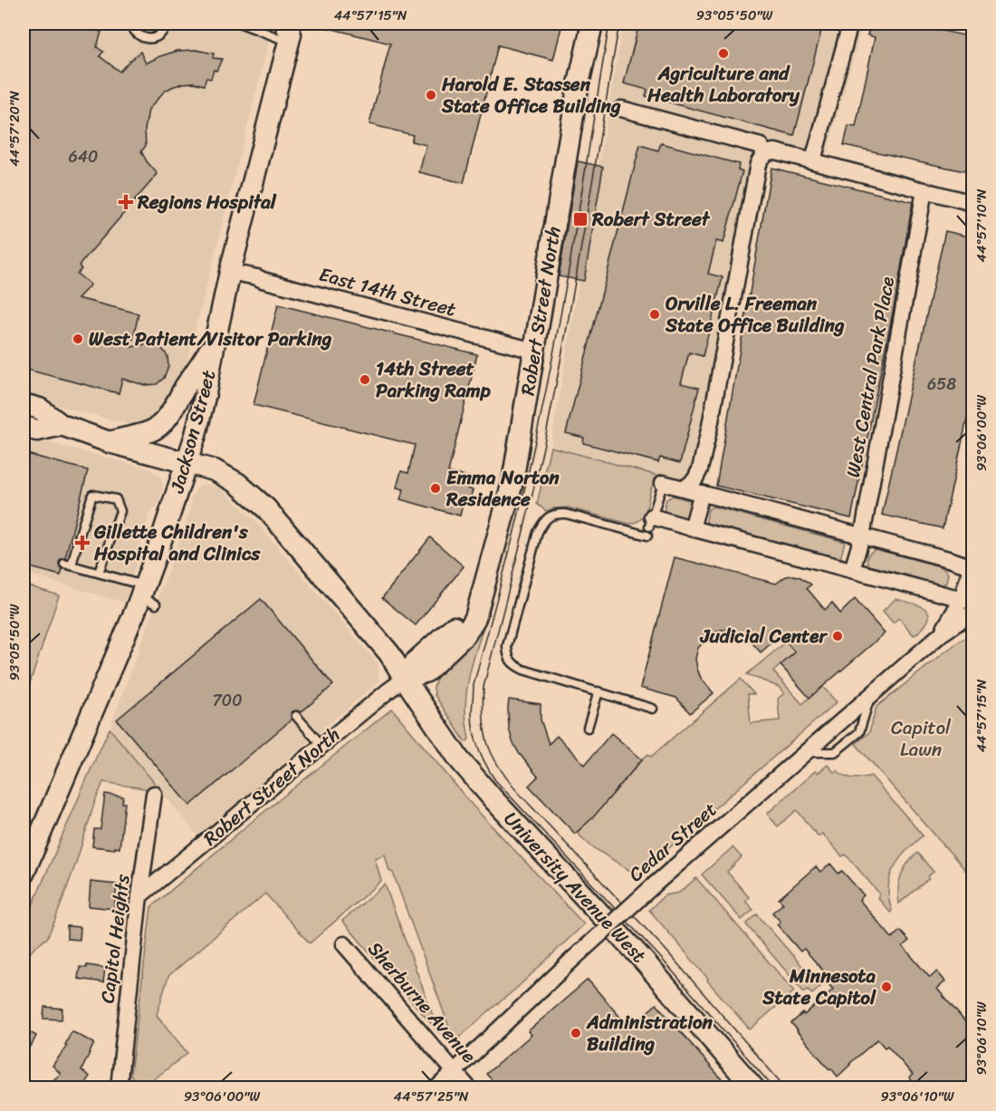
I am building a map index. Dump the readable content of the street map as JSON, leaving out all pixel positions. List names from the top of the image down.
{
  "streets": {
    "main road": ["Robert Street North", "Jackson Street", "University Avenue West"],
    "street": [
      "East 14th Street",
      "West Central Park Place",
      "Cedar Street",
      "Capitol Heights",
      "Sherburne Avenue"
    ]
  },
  "crossings": [
    ["East 14th Street", "Robert Street North"],
    ["East 14th Street", "Jackson Street"],
    ["Robert Street North", "University Avenue West"],
    ["Robert Street North", "Capitol Heights"],
    ["Jackson Street", "University Avenue West"],
    ["Cedar Street", "Sherburne Avenue"]
  ],
  "parks": ["Capitol Lawn"],
  "places": {
    "other": [
      "Agriculture and Health Laboratory",
      "Harold E. Stassen State Office Building",
      "Orville L. Freeman State Office Building",
      "West Patient/Visitor Parking",
      "14th Street Parking Ramp",
      "Emma Norton Residence",
      "Judicial Center",
      "Minnesota State Capitol",
      "Administration Building"
    ],
    "health": ["Regions Hospital", "Gillette Children's Hospital and Clinics"],
    "transit": ["Robert Street"]
  },
  "house_numbers": ["640", "658", "700"],
  "coordinates": [
    "44°57'15\"N",
    "93°05'50\"W",
    "44°57'20\"N",
    "44°57'10\"N",
    "93°06'00\"W",
    "93°06'10\"W",
    "44°57'25\"N"
  ]
}
